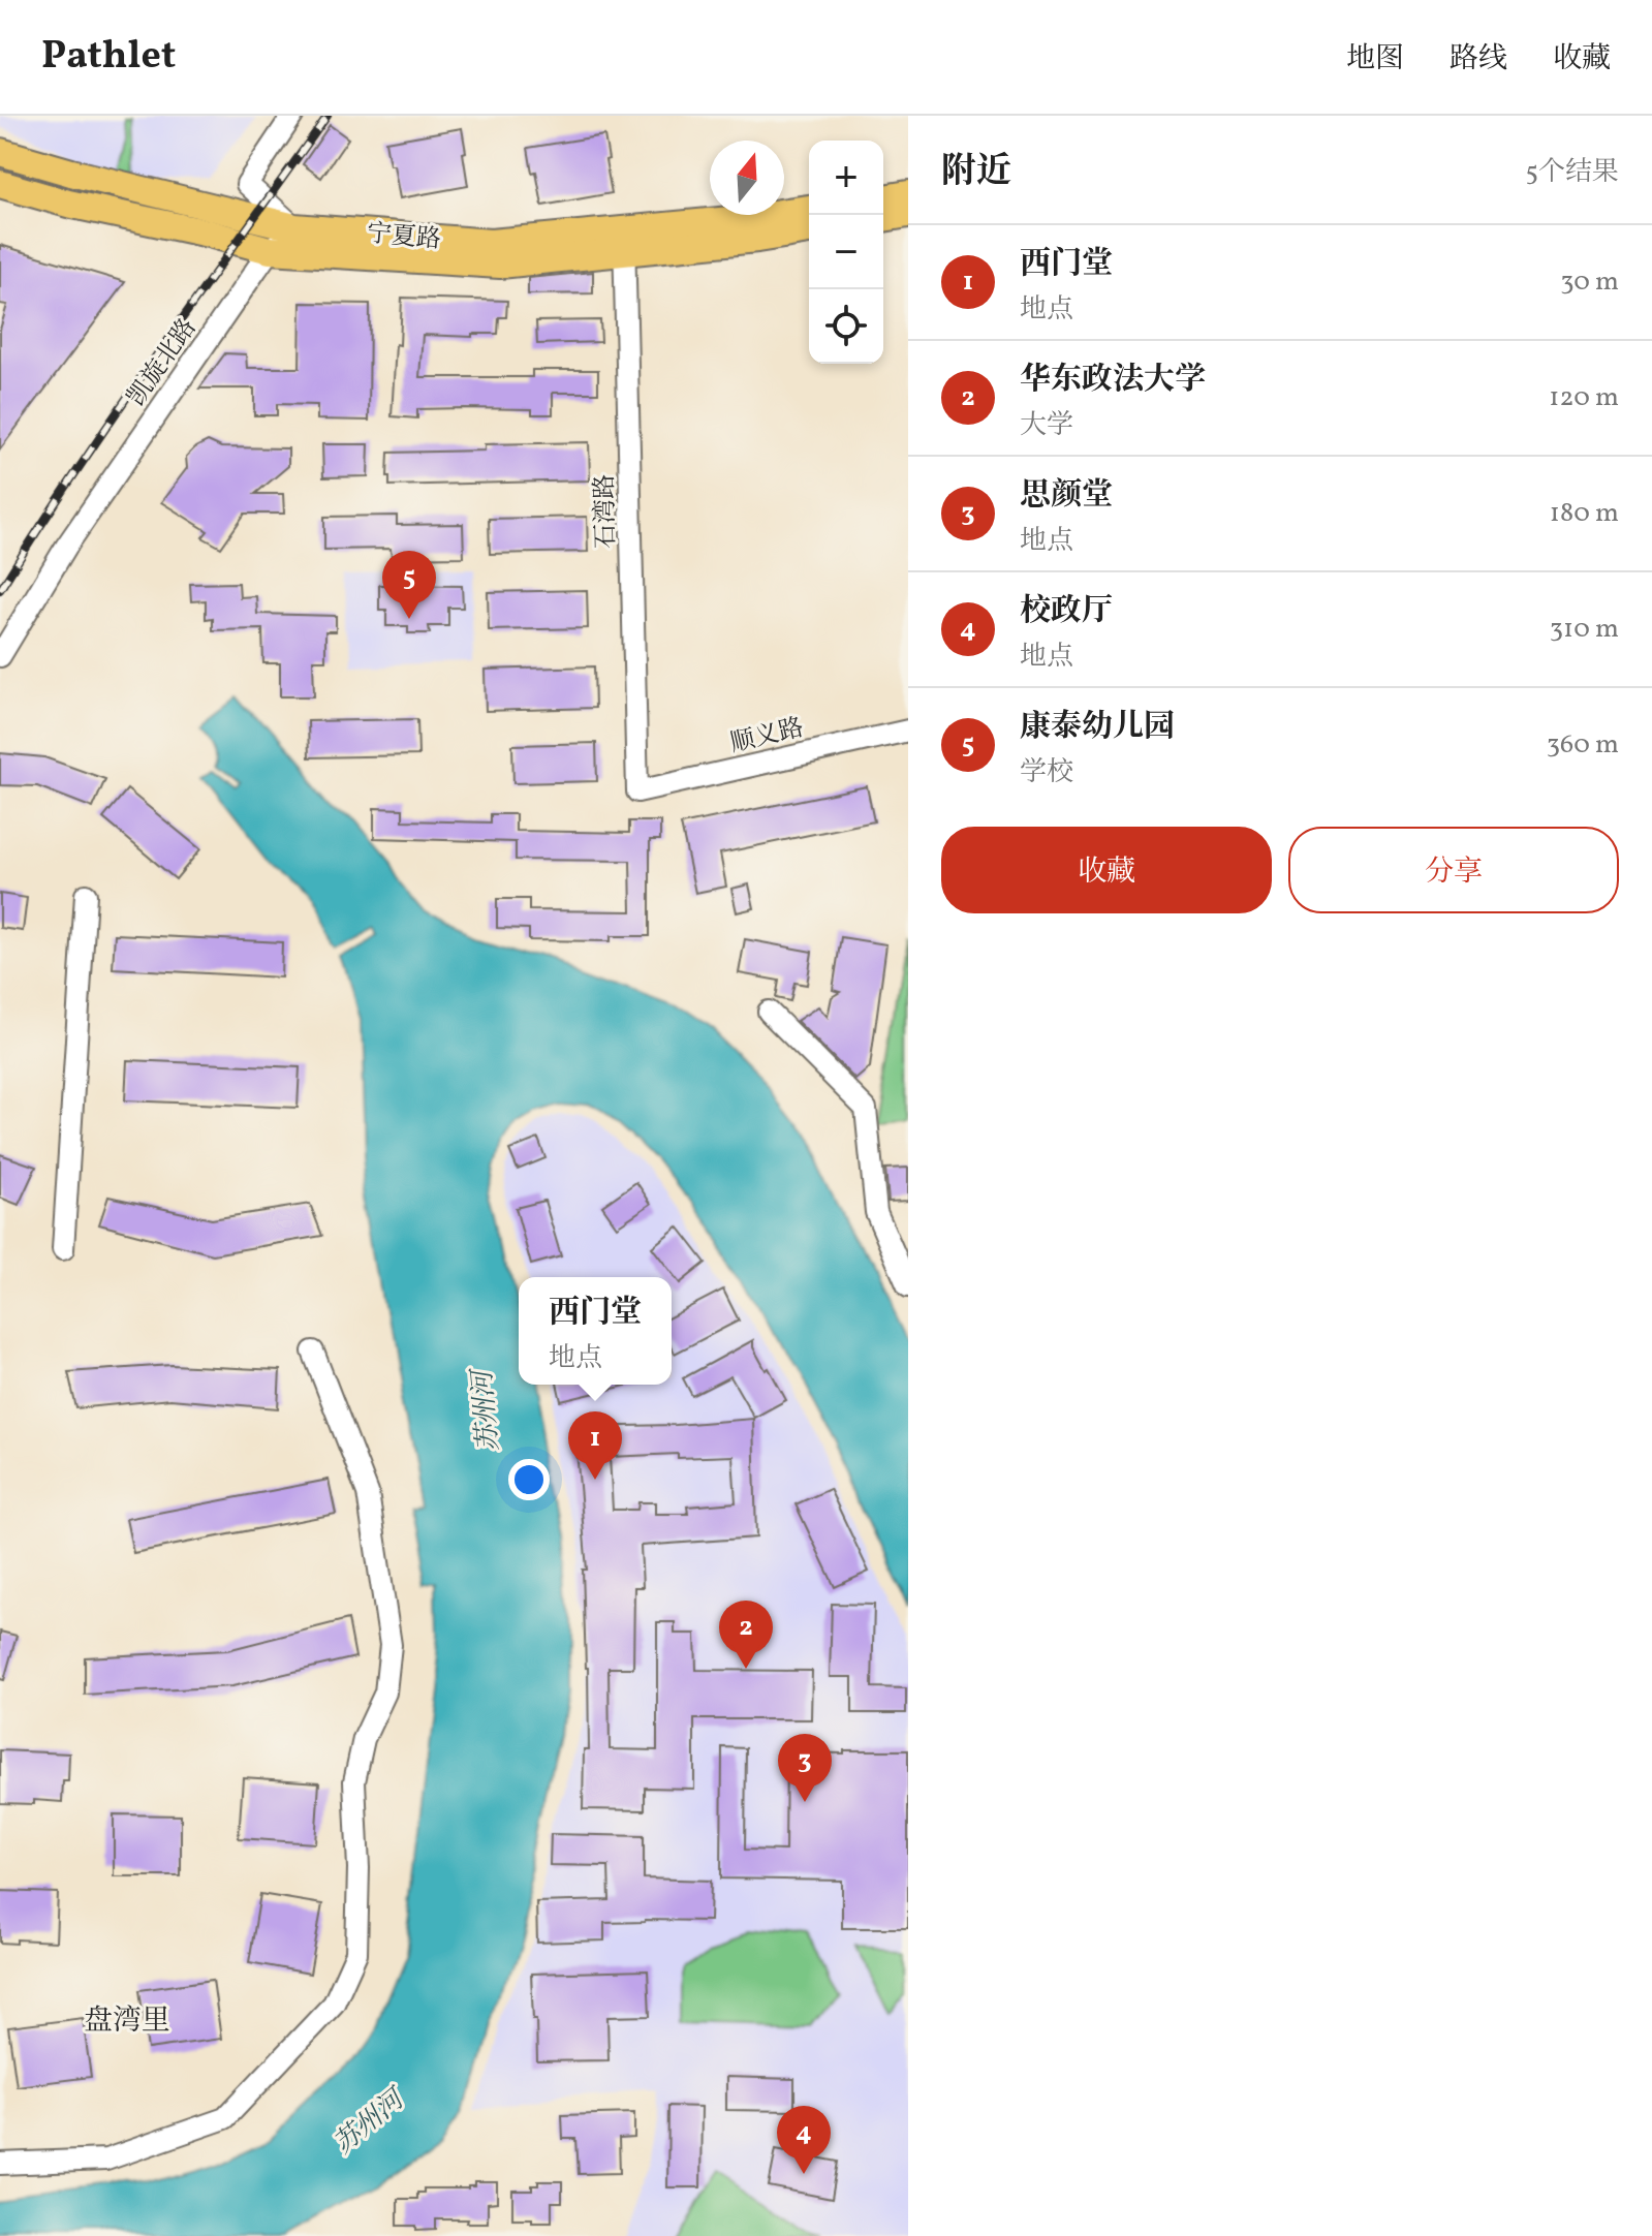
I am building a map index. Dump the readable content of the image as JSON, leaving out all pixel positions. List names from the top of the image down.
{
  "streets": {
    "main road": ["宁夏路"],
    "street": ["凯旋北路", "石湾路", "顺义路"]
  },
  "crossings": [
    ["宁夏路", "凯旋北路"],
    ["宁夏路", "石湾路"],
    ["石湾路", "顺义路"]
  ],
  "districts": ["盘湾里"],
  "water": ["苏州河"],
  "north": "top",
  "page": {
    "header": "Pathlet",
    "nav": ["地图", "路线", "收藏"],
    "heading": ["附近", "5个结果"],
    "map_buttons": ["+", "−"],
    "list": [
      {
        "mark": "1",
        "name": "西门堂",
        "note": "地点",
        "value": "30 m"
      },
      {
        "mark": "2",
        "name": "华东政法大学",
        "note": "大学",
        "value": "120 m"
      },
      {
        "mark": "3",
        "name": "思颜堂",
        "note": "地点",
        "value": "180 m"
      },
      {
        "mark": "4",
        "name": "校政厅",
        "note": "地点",
        "value": "310 m"
      },
      {
        "mark": "5",
        "name": "康泰幼儿园",
        "note": "学校",
        "value": "360 m"
      }
    ],
    "pins": [
      "5",
      "1",
      "2",
      "3",
      "4"
    ],
    "buttons": ["收藏", "分享"],
    "popup": ["西门堂", "地点"]
  }
}
